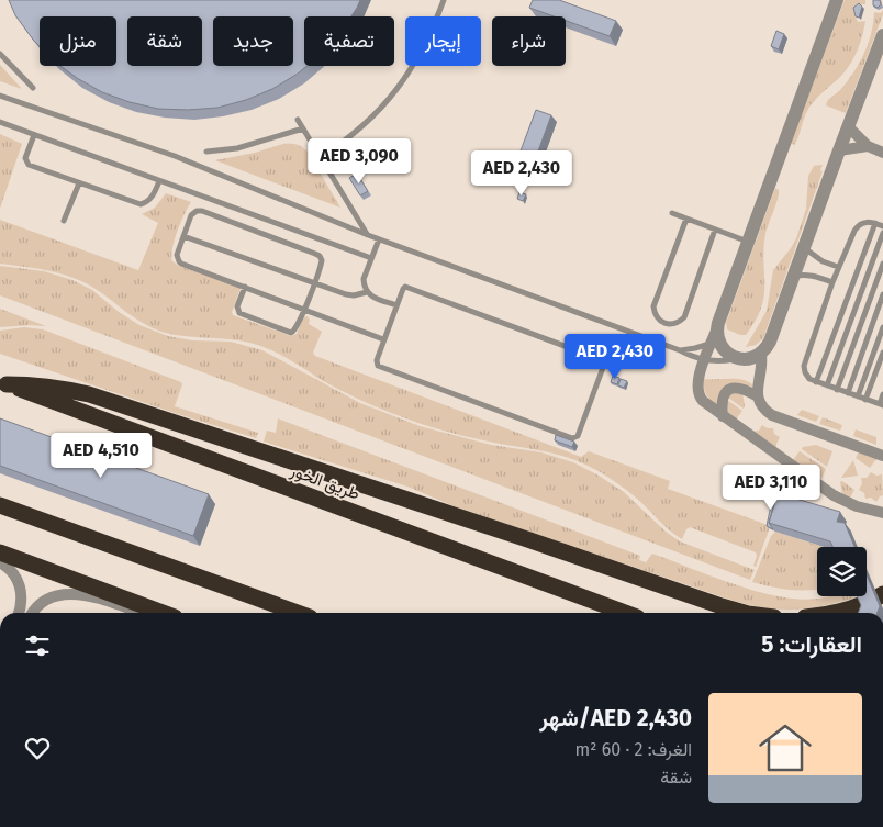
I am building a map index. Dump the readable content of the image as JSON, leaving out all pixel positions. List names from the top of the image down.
{
  "streets": {
    "highway": ["طريق الخور"]
  },
  "page": {
    "chip": [
      "شراء",
      "إيجار",
      "تصفية",
      "جديد",
      "شقة",
      "منزل"
    ],
    "price": [
      "AED 3,090",
      "AED 2,430",
      "AED 2,430",
      "AED 4,510",
      "AED 3,110"
    ],
    "heading": "العقارات: 5",
    "list": [
      {
        "name": "AED 2,430/شهر",
        "note": "الغرف: 2 · 60 m² · شقة"
      }
    ]
  }
}
